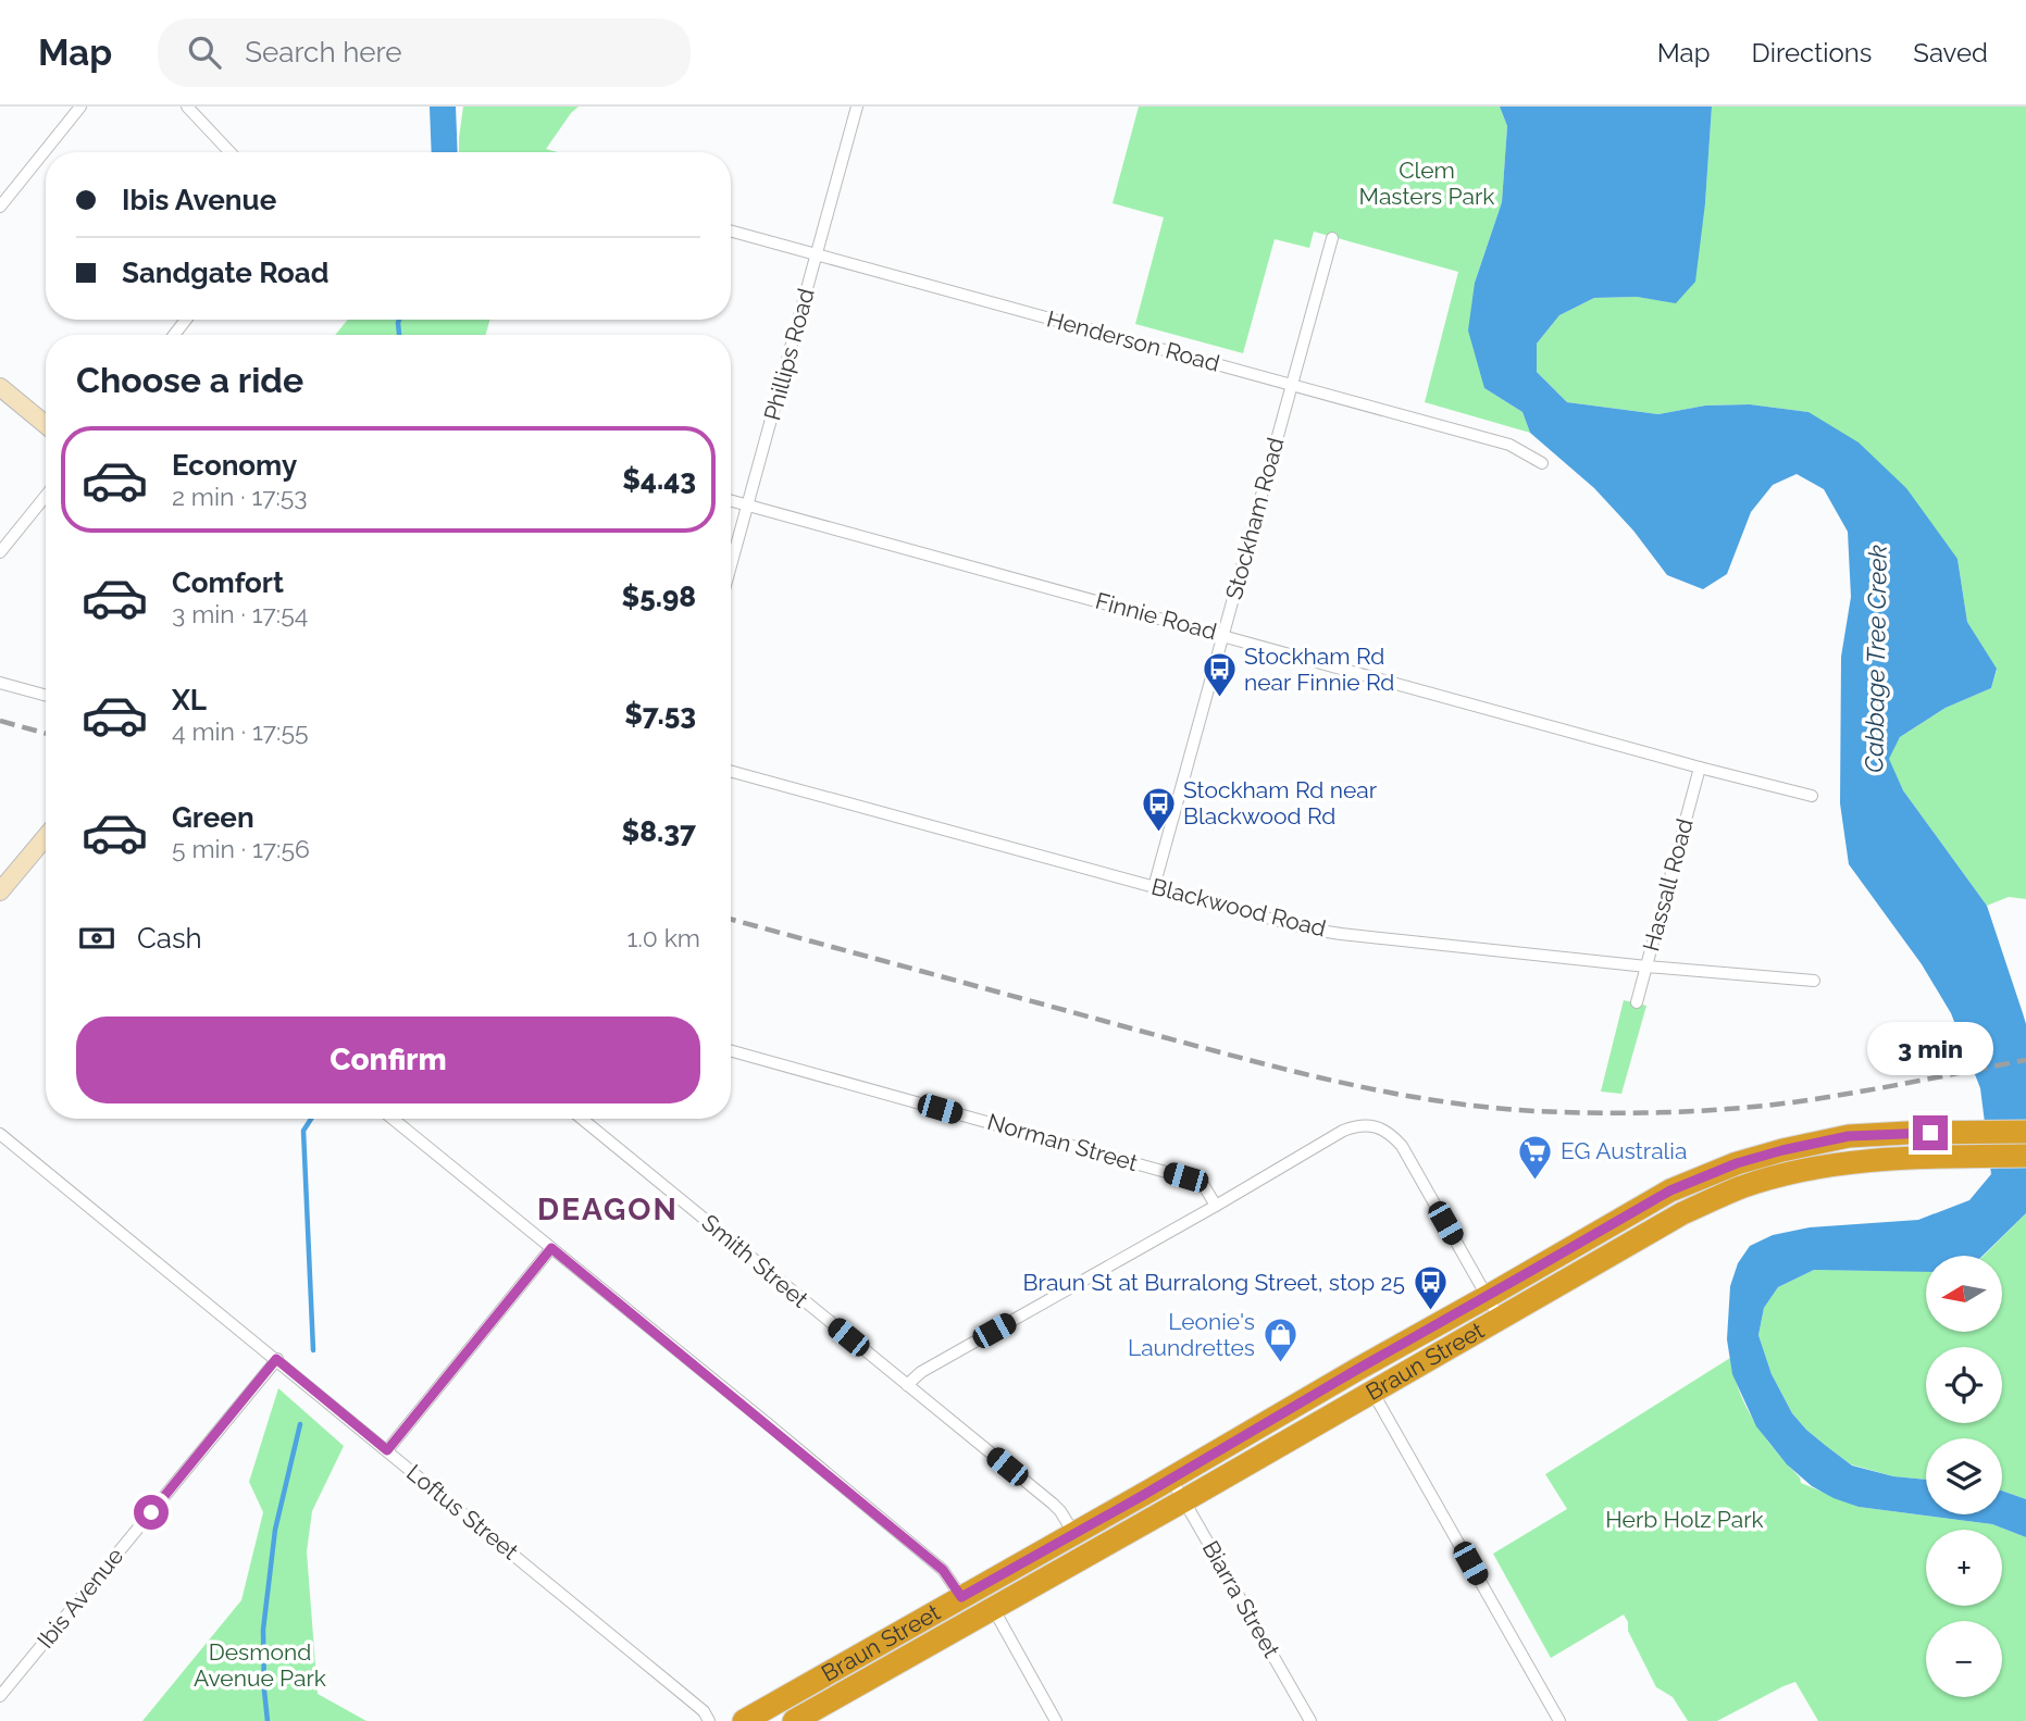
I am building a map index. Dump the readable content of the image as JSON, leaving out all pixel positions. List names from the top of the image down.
{
  "streets": {
    "highway": ["Braun Street"],
    "street": [
      "Henderson Road",
      "Phillips Road",
      "Stockham Road",
      "Finnie Road",
      "Hassall Road",
      "Blackwood Road",
      "Norman Street",
      "Smith Street",
      "Loftus Street",
      "Ibis Avenue",
      "Biarra Street"
    ]
  },
  "crossings": [
    ["Henderson Road", "Phillips Road"],
    ["Henderson Road", "Stockham Road"],
    ["Phillips Road", "Finnie Road"],
    ["Stockham Road", "Finnie Road"],
    ["Stockham Road", "Blackwood Road"],
    ["Finnie Road", "Hassall Road"],
    ["Hassall Road", "Blackwood Road"],
    ["Smith Street", "Braun Street"],
    ["Braun Street", "Biarra Street"],
    ["Loftus Street", "Ibis Avenue"]
  ],
  "districts": ["DEAGON"],
  "water": ["Cabbage Tree Creek"],
  "parks": ["Clem Masters Park", "Herb Holz Park", "Desmond Avenue Park"],
  "places": {
    "bus stop": ["Stockham Rd near Finnie Rd", "Stockham Rd near Blackwood Rd", "Braun St at Burralong Street, stop 25"],
    "supermarket": ["EG Australia"],
    "shop": ["Leonie's Laundrettes"]
  },
  "north": "left",
  "page": {
    "header": "Map",
    "search": "Search here",
    "nav": ["Map", "Directions", "Saved"],
    "banner": ["Ibis Avenue", "Sandgate Road"],
    "heading": "Choose a ride",
    "list": [
      {
        "name": "Economy",
        "note": "2 min · 17:53",
        "value": "$4.43"
      },
      {
        "name": "Comfort",
        "note": "3 min · 17:54",
        "value": "$5.98"
      },
      {
        "name": "XL",
        "note": "4 min · 17:55",
        "value": "$7.53"
      },
      {
        "name": "Green",
        "note": "5 min · 17:56",
        "value": "$8.37"
      }
    ],
    "pay": ["Cash", "1.0 km"],
    "buttons": "Confirm",
    "bubble": "3 min",
    "map_buttons": ["+", "−"]
  }
}
